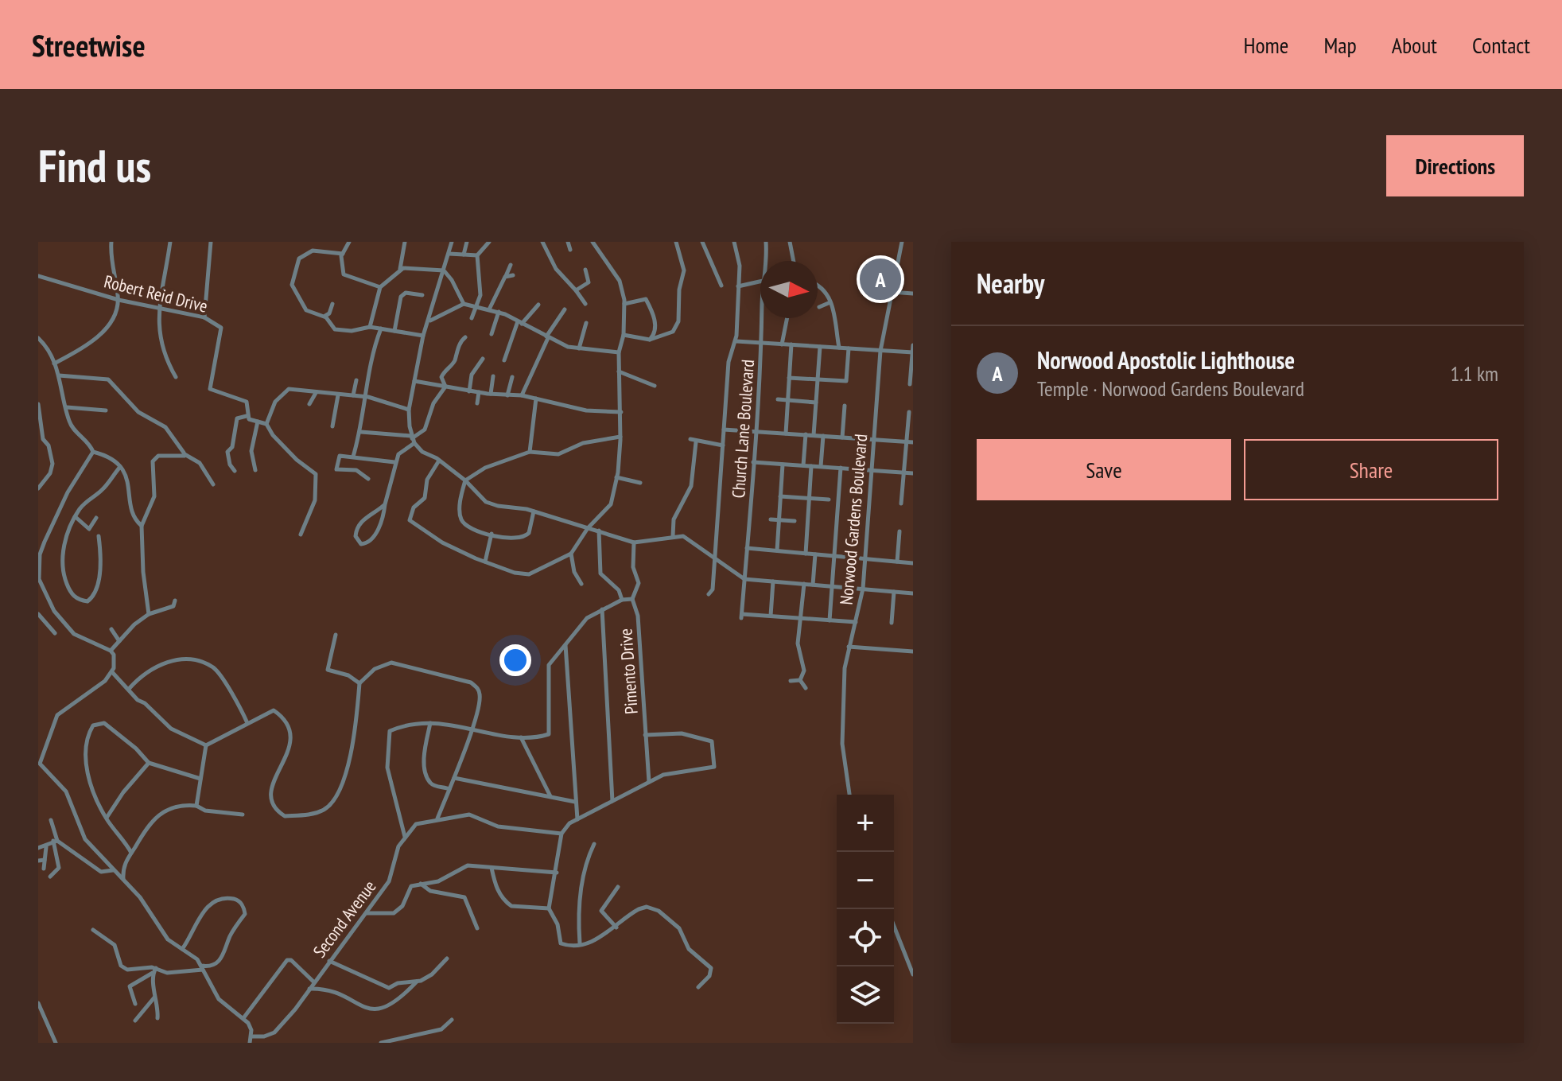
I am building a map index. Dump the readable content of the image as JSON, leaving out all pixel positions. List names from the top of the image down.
{
  "streets": {
    "street": [
      "Robert Reid Drive",
      "Church Lane Boulevard",
      "Norwood Gardens Boulevard",
      "Pimento Drive",
      "Second Avenue"
    ]
  },
  "crossings": [
    ["Pimento Drive", "Second Avenue"]
  ],
  "north": "right",
  "page": {
    "header": "Streetwise",
    "nav": [
      "Home",
      "Map",
      "About",
      "Contact"
    ],
    "buttons": [
      "Directions",
      ["Save", "Share"]
    ],
    "title": "Find us",
    "heading": "Nearby",
    "pins": "A",
    "list": [
      {
        "mark": "A",
        "name": "Norwood Apostolic Lighthouse",
        "note": "Temple · Norwood Gardens Boulevard",
        "value": "1.1 km"
      }
    ],
    "map_buttons": ["+", "−"]
  }
}
